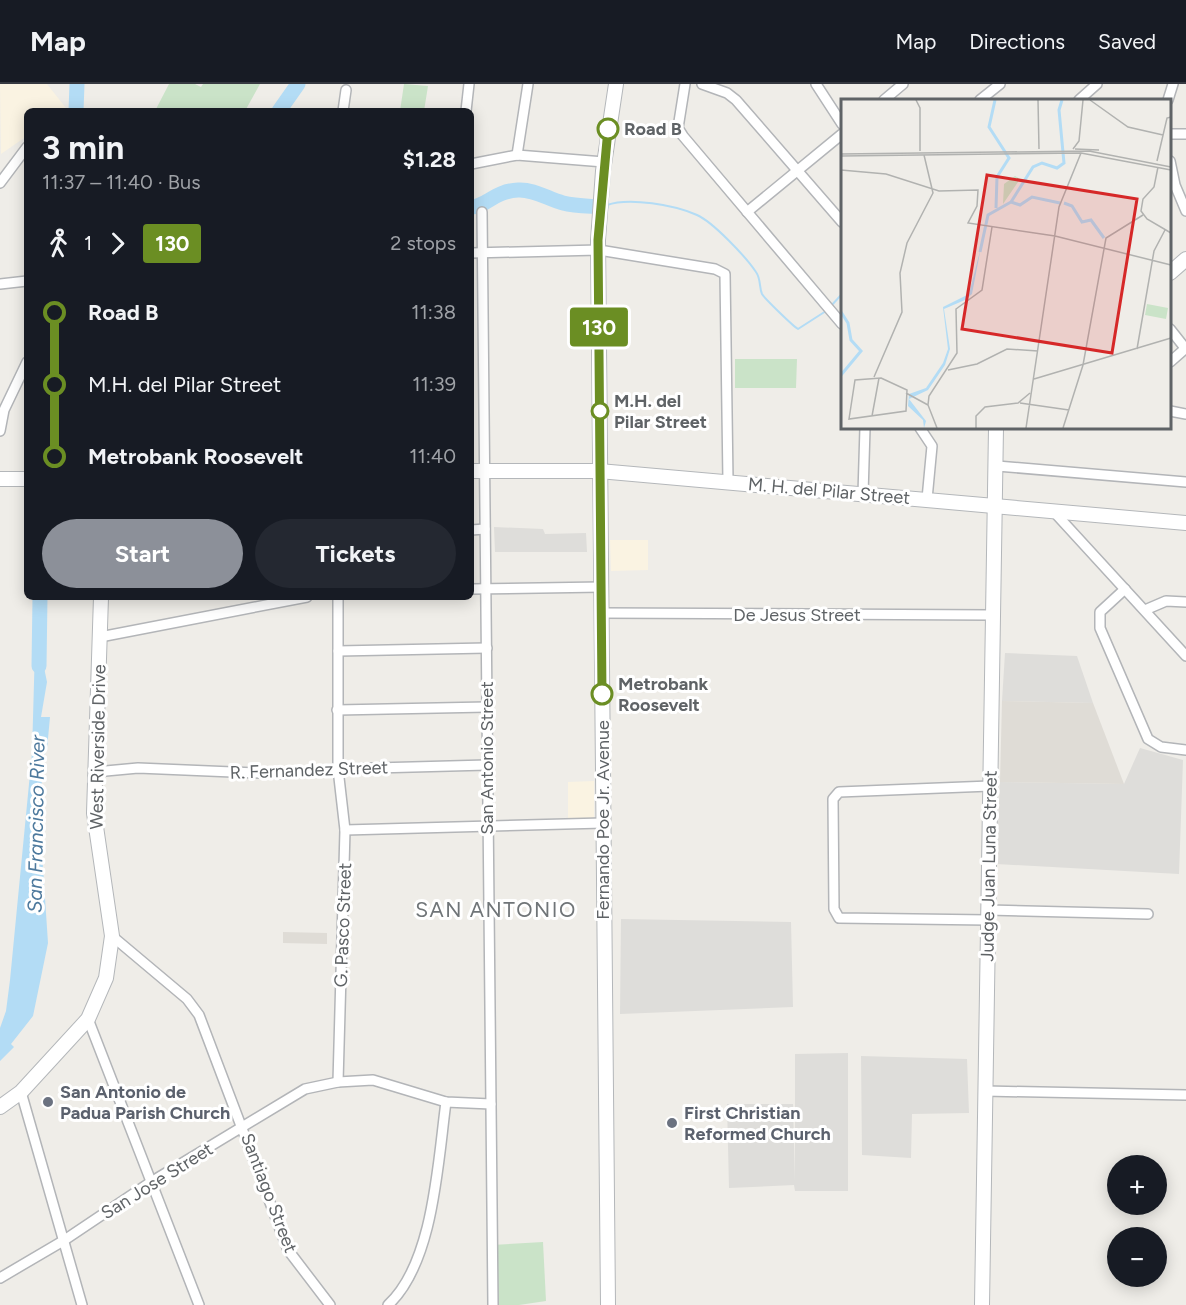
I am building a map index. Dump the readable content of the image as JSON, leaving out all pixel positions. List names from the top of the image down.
{
  "streets": {
    "street": [
      "M. H. del Pilar Street",
      "De Jesus Street",
      "West Riverside Drive",
      "San Antonio Street",
      "R. Fernandez Street",
      "Fernando Poe Jr. Avenue",
      "Judge Juan Luna Street",
      "G. Pasco Street",
      "San Jose Street",
      "Santiago Street"
    ]
  },
  "crossings": [
    ["M. H. del Pilar Street", "San Antonio Street"],
    ["M. H. del Pilar Street", "Fernando Poe Jr. Avenue"],
    ["M. H. del Pilar Street", "Judge Juan Luna Street"],
    ["De Jesus Street", "Fernando Poe Jr. Avenue"],
    ["De Jesus Street", "Judge Juan Luna Street"],
    ["West Riverside Drive", "R. Fernandez Street"],
    ["West Riverside Drive", "Santiago Street"],
    ["San Antonio Street", "R. Fernandez Street"],
    ["San Antonio Street", "San Jose Street"],
    ["R. Fernandez Street", "G. Pasco Street"],
    ["G. Pasco Street", "San Jose Street"],
    ["San Jose Street", "Santiago Street"]
  ],
  "districts": ["SAN ANTONIO"],
  "water": ["San Francisco River"],
  "places": [
    "Road B",
    "M.H. del Pilar Street",
    "Metrobank Roosevelt",
    "San Antonio de Padua Parish Church",
    "First Christian Reformed Church"
  ],
  "lines": ["bus line 130"],
  "page": {
    "header": "Map",
    "nav": ["Map", "Directions", "Saved"],
    "on_map": "130",
    "heading": ["3 min", "11:37 – 11:40 · Bus", "$1.28"],
    "legs": ["1", "130", "2 stops"],
    "list": [
      {
        "name": "Road B",
        "value": "11:38"
      },
      {
        "name": "M.H. del Pilar Street",
        "value": "11:39"
      },
      {
        "name": "Metrobank Roosevelt",
        "value": "11:40"
      }
    ],
    "buttons": ["Start", "Tickets"],
    "map_buttons": ["+", "−"]
  }
}
